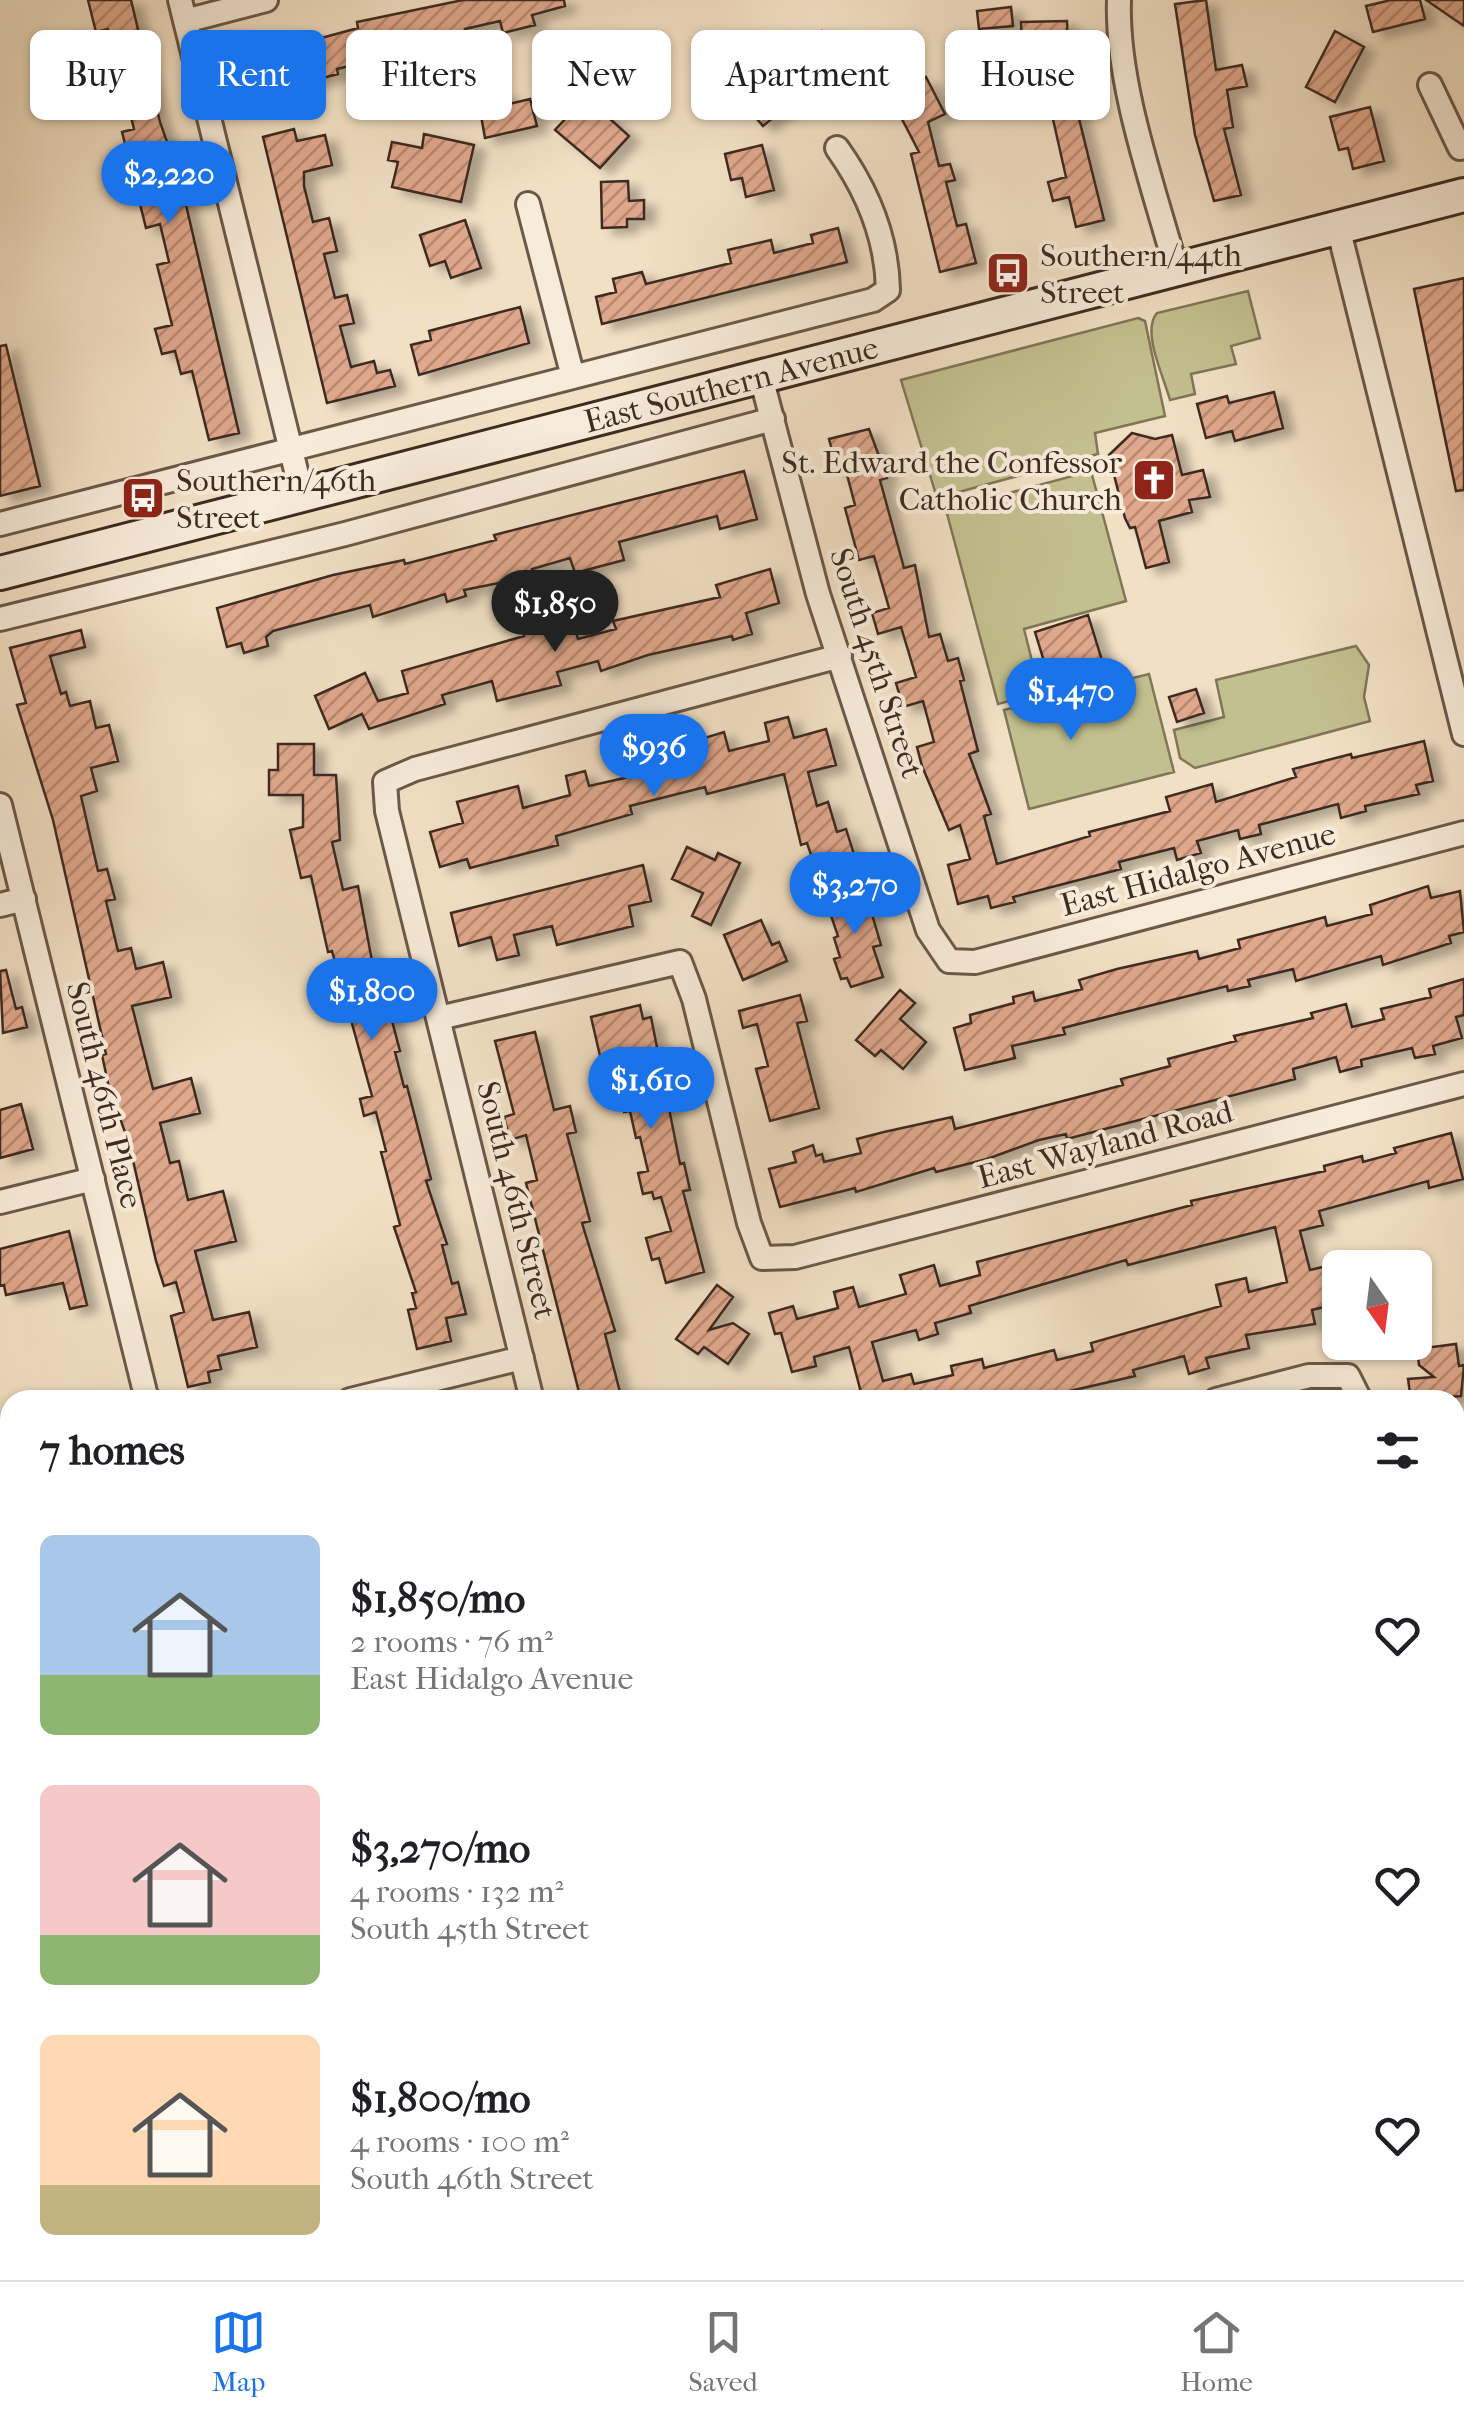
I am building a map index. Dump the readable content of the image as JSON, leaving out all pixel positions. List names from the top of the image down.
{
  "streets": {
    "main road": ["East Southern Avenue"],
    "street": [
      "South 45th Street",
      "East Hidalgo Avenue",
      "South 46th Place",
      "East Wayland Road",
      "South 46th Street"
    ]
  },
  "crossings": [
    ["East Southern Avenue", "South 45th Street"],
    ["South 45th Street", "East Hidalgo Avenue"],
    ["South 45th Street", "South 46th Street"],
    ["East Wayland Road", "South 46th Street"]
  ],
  "places": {
    "bus stop": ["Southern/44th Street", "Southern/46th Street"],
    "church": ["St. Edward the Confessor Catholic Church"]
  },
  "north": "bottom",
  "page": {
    "chip": [
      "Buy",
      "Rent",
      "Filters",
      "New",
      "Apartment",
      "House"
    ],
    "price": [
      "$2,220",
      "$1,850",
      "$1,470",
      "$936",
      "$3,270",
      "$1,800",
      "$1,610"
    ],
    "heading": "7 homes",
    "list": [
      {
        "name": "$1,850/mo",
        "note": "2 rooms · 76 m² · East Hidalgo Avenue"
      },
      {
        "name": "$3,270/mo",
        "note": "4 rooms · 132 m² · South 45th Street"
      },
      {
        "name": "$1,800/mo",
        "note": "4 rooms · 100 m² · South 46th Street"
      }
    ],
    "tabs": ["Map", "Saved", "Home"]
  }
}
